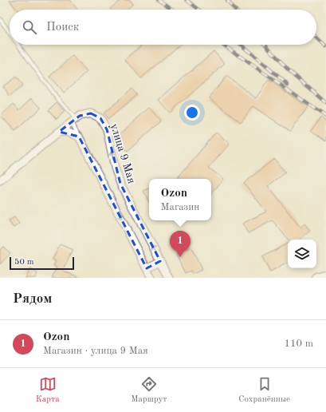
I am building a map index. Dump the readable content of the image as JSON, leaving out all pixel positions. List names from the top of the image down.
{
  "streets": {
    "street": ["улица 9 Мая"]
  },
  "scale_bar": "50 m",
  "page": {
    "search": "Поиск",
    "popup": ["Ozon", "Магазин"],
    "pins": "1",
    "scale": "50 m",
    "heading": "Рядом",
    "list": [
      {
        "mark": "1",
        "name": "Ozon",
        "note": "Магазин · улица 9 Мая",
        "value": "110 m"
      }
    ],
    "nav": ["Карта", "Маршрут", "Сохранённые"]
  }
}
